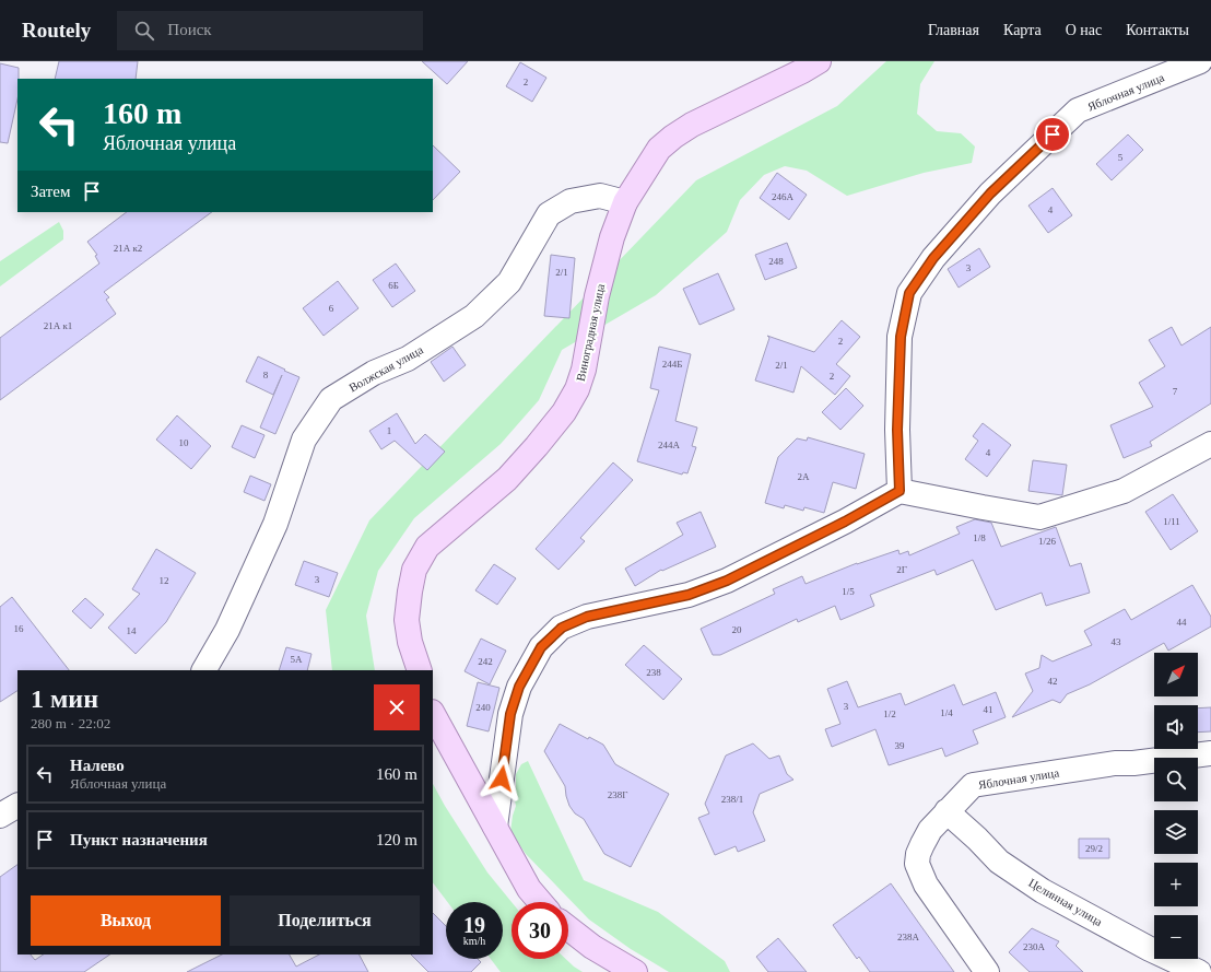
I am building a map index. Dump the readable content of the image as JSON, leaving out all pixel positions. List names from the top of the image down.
{
  "streets": {
    "main road": ["Виноградная улица"],
    "street": ["Яблочная улица", "Волжская улица", "Целинная улица"]
  },
  "crossings": [
    ["Яблочная улица", "Целинная улица"],
    ["Виноградная улица", "Волжская улица"]
  ],
  "house_numbers": [
    "2",
    "5",
    "246А",
    "4",
    "21А к2",
    "248",
    "3",
    "2/1",
    "6Б",
    "6",
    "21А к1",
    "2",
    "244Б",
    "2/1",
    "8",
    "2",
    "7",
    "1",
    "10",
    "244А",
    "4",
    "2А",
    "1/11",
    "1/8",
    "1/26",
    "2Г",
    "3",
    "12",
    "1/5",
    "44",
    "16",
    "20",
    "14",
    "43",
    "5А",
    "242",
    "238",
    "42",
    "3",
    "240",
    "41",
    "1/4",
    "1/2",
    "39",
    "238Г",
    "238/1",
    "29/2",
    "238А",
    "230А"
  ],
  "north": "top right",
  "page": {
    "header": "Routely",
    "search": "Поиск",
    "nav": [
      "Главная",
      "Карта",
      "О нас",
      "Контакты"
    ],
    "turn": ["160 m", "Яблочная улица"],
    "then": "Затем",
    "map_buttons": ["+", "−"],
    "heading": ["1 мин", "280 m · 22:02"],
    "list": [
      {
        "name": "Налево",
        "note": "Яблочная улица",
        "value": "160 m"
      },
      {
        "name": "Пункт назначения",
        "value": "120 m"
      }
    ],
    "buttons": ["Выход", "Поделиться"],
    "speed": "19 km/h",
    "limit": "30"
  }
}
